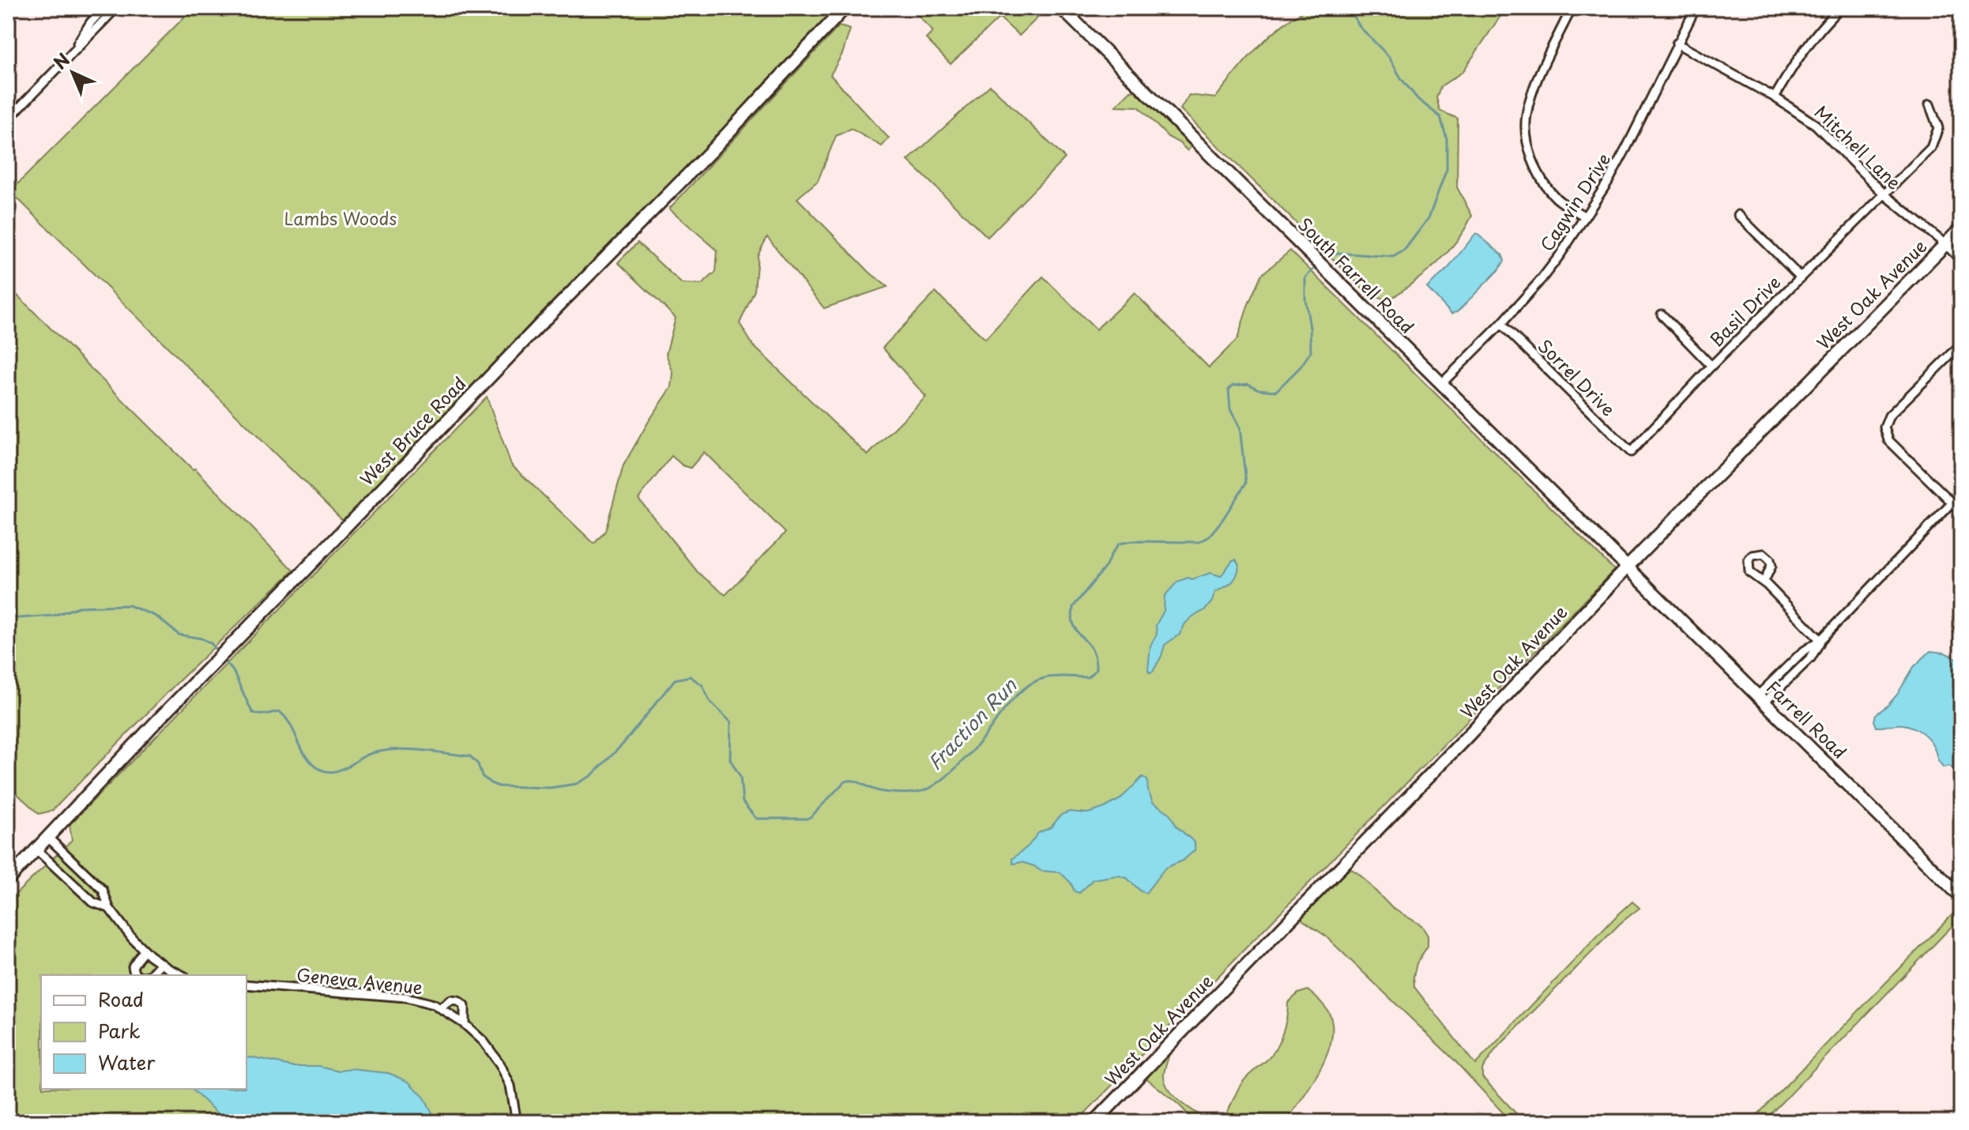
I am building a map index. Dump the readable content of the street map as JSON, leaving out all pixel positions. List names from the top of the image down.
{
  "streets": {
    "street": [
      "Mitchell Lane",
      "Cagwin Drive",
      "South Farrell Road",
      "West Oak Avenue",
      "Basil Drive",
      "Sorrel Drive",
      "West Bruce Road",
      "Farrell Road",
      "Geneva Avenue"
    ]
  },
  "crossings": [
    ["Mitchell Lane", "Cagwin Drive"],
    ["Mitchell Lane", "West Oak Avenue"],
    ["Mitchell Lane", "Basil Drive"],
    ["Cagwin Drive", "South Farrell Road"],
    ["Cagwin Drive", "Sorrel Drive"],
    ["South Farrell Road", "West Oak Avenue"],
    ["South Farrell Road", "Farrell Road"],
    ["West Oak Avenue", "Farrell Road"],
    ["Basil Drive", "Sorrel Drive"]
  ],
  "water": ["Fraction Run"],
  "parks": ["Lambs Woods"],
  "legend": ["Road", "Park", "Water"],
  "north": "top left"
}
